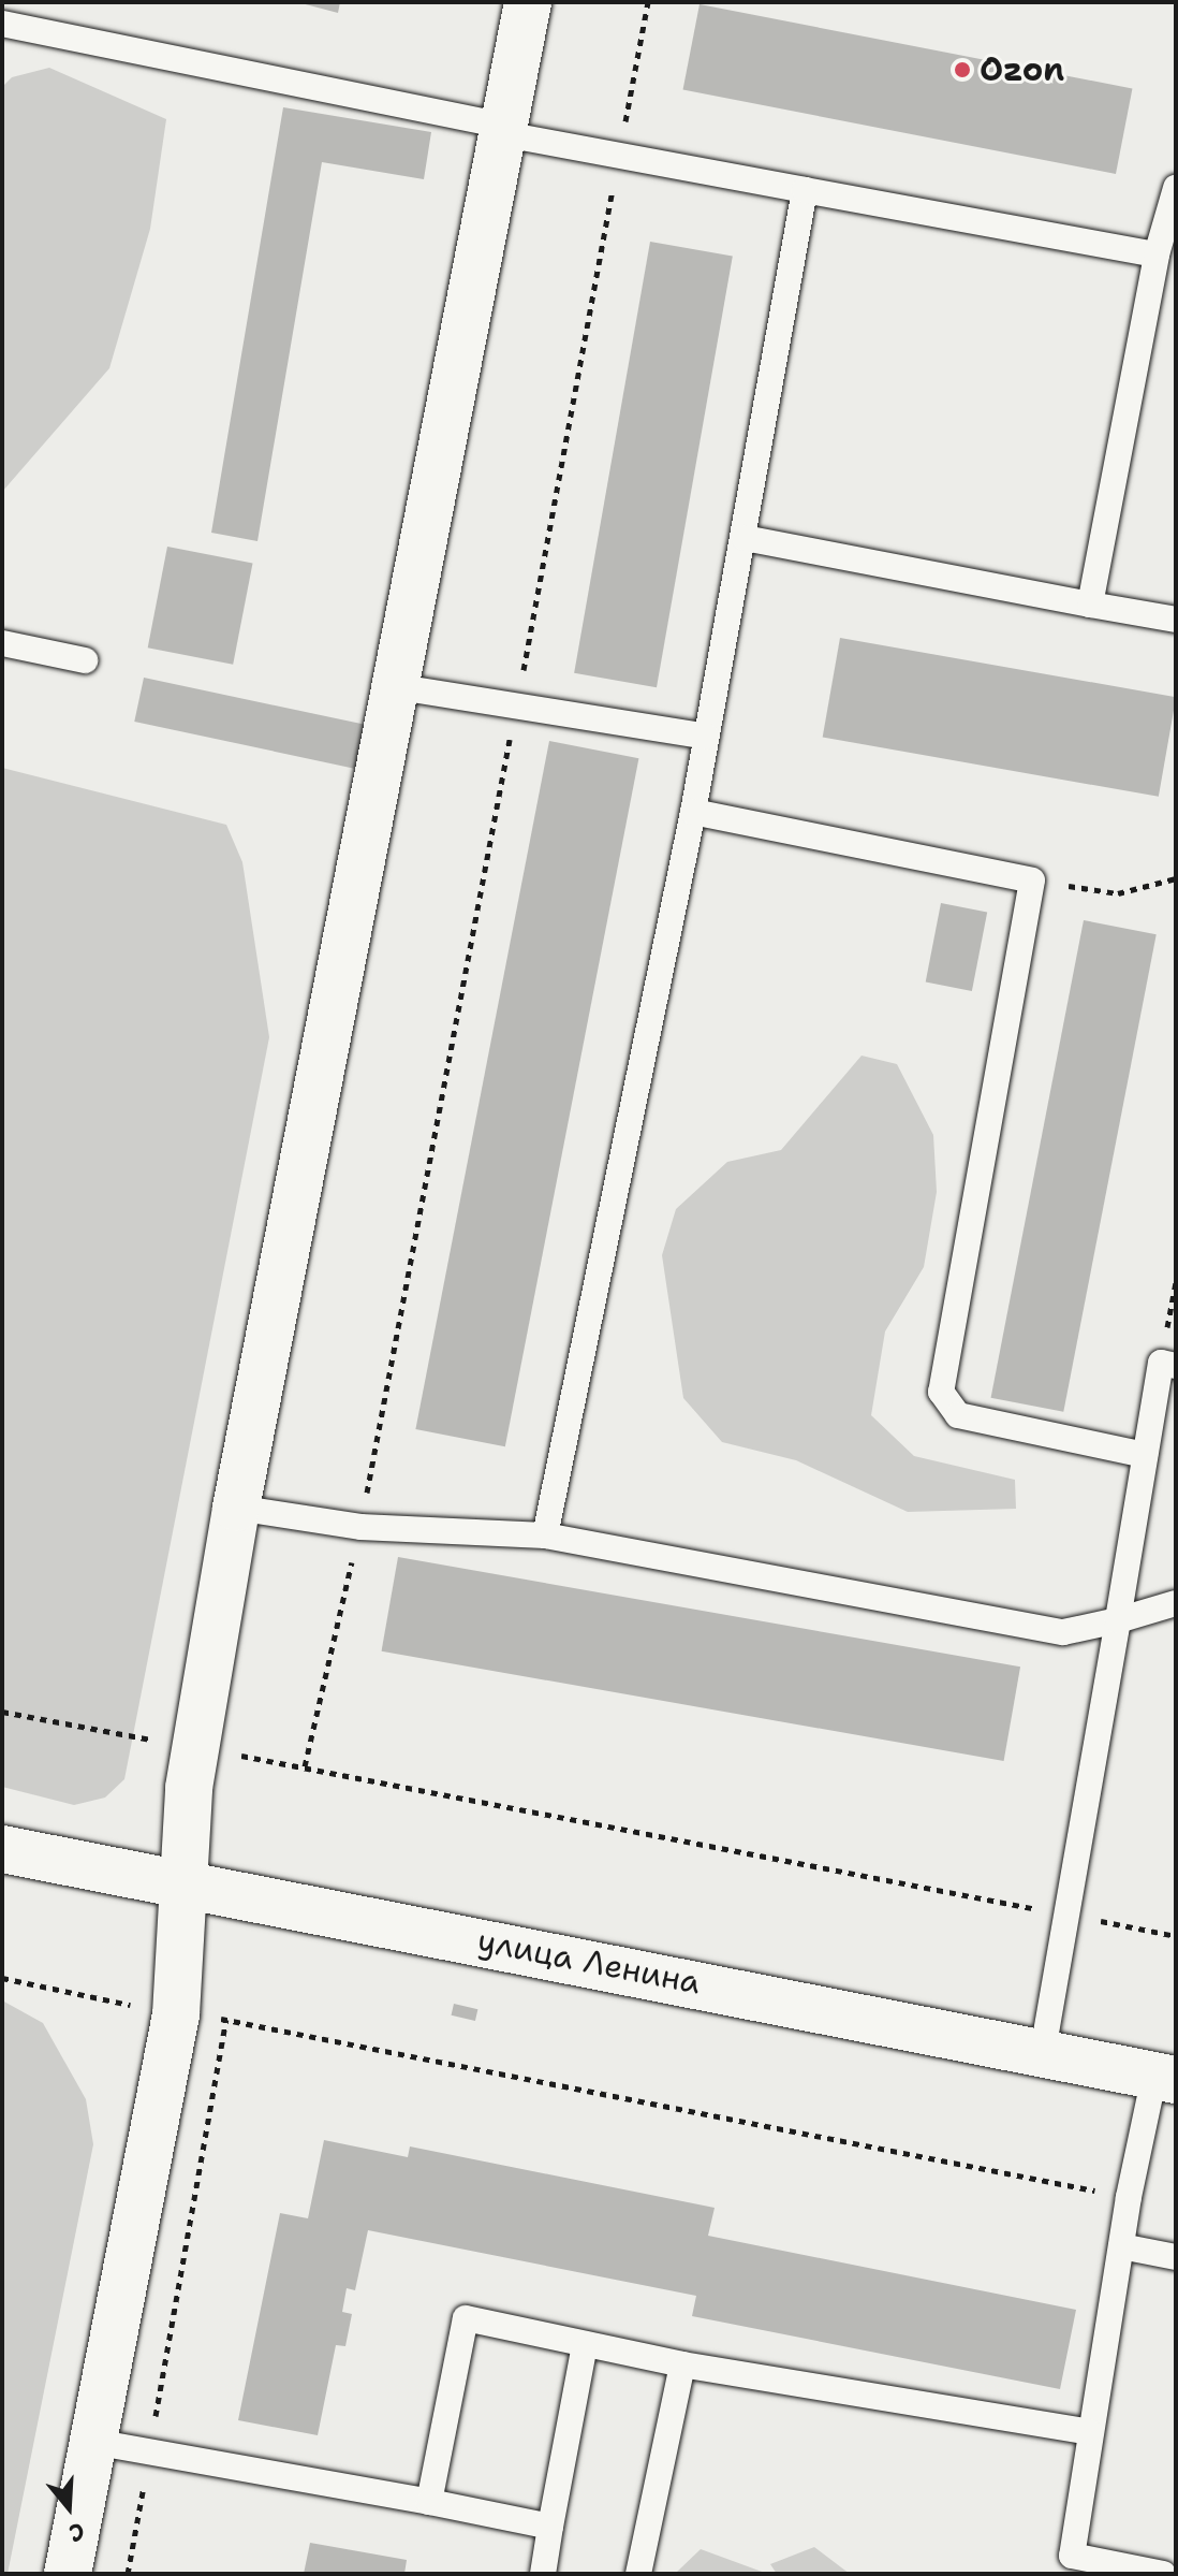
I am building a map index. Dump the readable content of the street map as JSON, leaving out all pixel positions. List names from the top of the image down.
{
  "streets": {
    "street": ["улица Ленина"]
  },
  "places": ["Ozon"],
  "north": "bottom"
}
